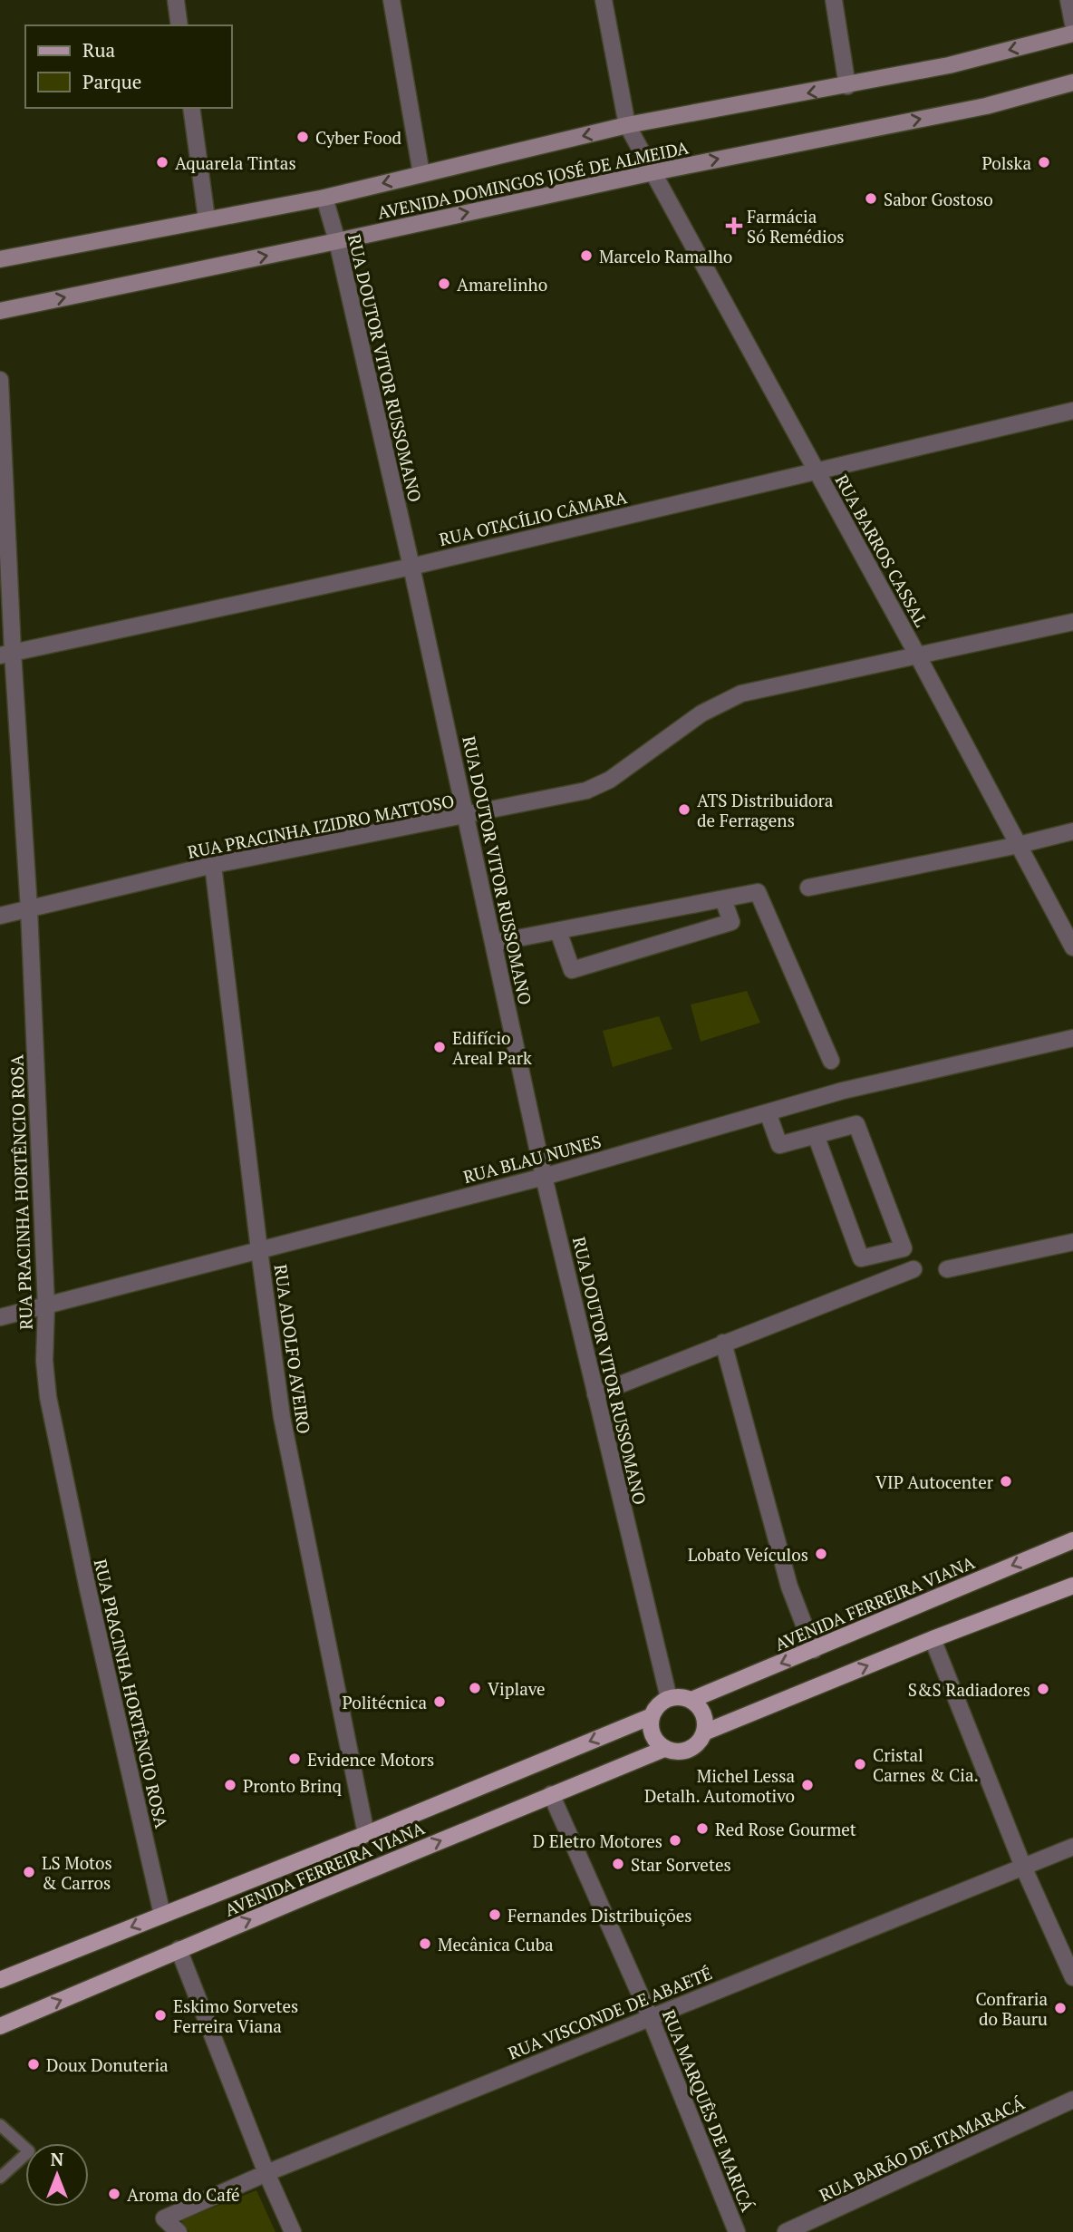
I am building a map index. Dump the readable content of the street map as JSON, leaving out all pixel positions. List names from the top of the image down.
{
  "streets": {
    "main road": ["AVENIDA DOMINGOS JOSÉ DE ALMEIDA", "AVENIDA FERREIRA VIANA"],
    "street": [
      "RUA DOUTOR VITOR RUSSOMANO",
      "RUA OTACÍLIO CÂMARA",
      "RUA BARROS CASSAL",
      "RUA PRACINHA IZIDRO MATTOSO",
      "RUA BLAU NUNES",
      "RUA PRACINHA HORTÊNCIO ROSA",
      "RUA ADOLFO AVEIRO",
      "RUA VISCONDE DE ABAETÉ",
      "RUA MARQUÊS DE MARICÁ",
      "RUA BARÃO DE ITAMARACÁ"
    ]
  },
  "crossings": [
    ["AVENIDA DOMINGOS JOSÉ DE ALMEIDA", "RUA DOUTOR VITOR RUSSOMANO"],
    ["AVENIDA DOMINGOS JOSÉ DE ALMEIDA", "RUA BARROS CASSAL"],
    ["RUA DOUTOR VITOR RUSSOMANO", "RUA OTACÍLIO CÂMARA"],
    ["RUA DOUTOR VITOR RUSSOMANO", "RUA PRACINHA IZIDRO MATTOSO"],
    ["RUA DOUTOR VITOR RUSSOMANO", "RUA BLAU NUNES"],
    ["RUA DOUTOR VITOR RUSSOMANO", "AVENIDA FERREIRA VIANA"],
    ["RUA OTACÍLIO CÂMARA", "RUA BARROS CASSAL"],
    ["RUA OTACÍLIO CÂMARA", "RUA PRACINHA HORTÊNCIO ROSA"],
    ["RUA BARROS CASSAL", "RUA PRACINHA IZIDRO MATTOSO"],
    ["RUA PRACINHA IZIDRO MATTOSO", "RUA PRACINHA HORTÊNCIO ROSA"],
    ["RUA PRACINHA IZIDRO MATTOSO", "RUA ADOLFO AVEIRO"],
    ["RUA BLAU NUNES", "RUA PRACINHA HORTÊNCIO ROSA"],
    ["RUA BLAU NUNES", "RUA ADOLFO AVEIRO"],
    ["RUA PRACINHA HORTÊNCIO ROSA", "AVENIDA FERREIRA VIANA"],
    ["RUA ADOLFO AVEIRO", "AVENIDA FERREIRA VIANA"],
    ["AVENIDA FERREIRA VIANA", "RUA MARQUÊS DE MARICÁ"],
    ["RUA VISCONDE DE ABAETÉ", "RUA MARQUÊS DE MARICÁ"]
  ],
  "places": {
    "other": [
      "Cyber Food",
      "Aquarela Tintas",
      "Polska",
      "Sabor Gostoso",
      "Marcelo Ramalho",
      "Amarelinho",
      "ATS Distribuidora de Ferragens",
      "Edifício Areal Park",
      "VIP Autocenter",
      "Lobato Veículos",
      "Viplave",
      "S&S Radiadores",
      "Politécnica",
      "Evidence Motors",
      "Cristal Carnes & Cia.",
      "Pronto Brinq",
      "Michel Lessa Detalh. Automotivo",
      "Red Rose Gourmet",
      "D Eletro Motores",
      "Star Sorvetes",
      "LS Motos & Carros",
      "Fernandes Distribuições",
      "Mecânica Cuba",
      "Confraria do Bauru",
      "Eskimo Sorvetes Ferreira Viana",
      "Doux Donuteria",
      "Aroma do Café"
    ],
    "health": ["Farmácia Só Remédios"]
  },
  "legend": ["Rua", "Parque"],
  "north": "top"
}
